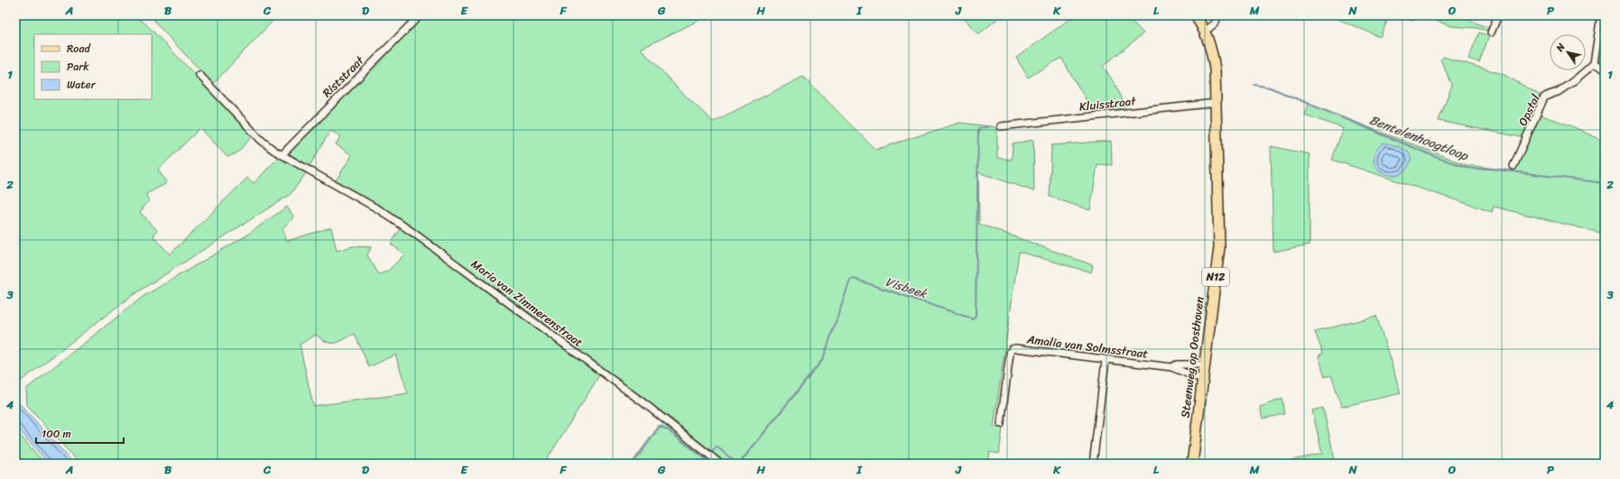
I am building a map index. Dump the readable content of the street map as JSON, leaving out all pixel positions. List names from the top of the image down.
{
  "streets": {
    "main road": ["N12", "Steenweg op Oosthoven"],
    "street": [
      "Riststraat",
      "Kluisstraat",
      "Opstal",
      "Maria van Zimmerenstraat",
      "Amalia van Solmsstraat"
    ]
  },
  "crossings": [
    ["Riststraat", "Maria van Zimmerenstraat"],
    ["Kluisstraat", "N12"],
    ["Kluisstraat", "Steenweg op Oosthoven"],
    ["N12", "Steenweg op Oosthoven"],
    ["Amalia van Solmsstraat", "Steenweg op Oosthoven"]
  ],
  "water": ["Bentelenhoogtloop", "Visbeek"],
  "legend": ["Road", "Park", "Water"],
  "scale_bar": "100 m",
  "north": "top left",
  "grid": {
    "columns": [
      "A",
      "B",
      "C",
      "D",
      "E",
      "F",
      "G",
      "H",
      "I",
      "J",
      "K",
      "L",
      "M",
      "N",
      "O",
      "P"
    ],
    "rows": [
      "1",
      "2",
      "3",
      "4"
    ]
  }
}
